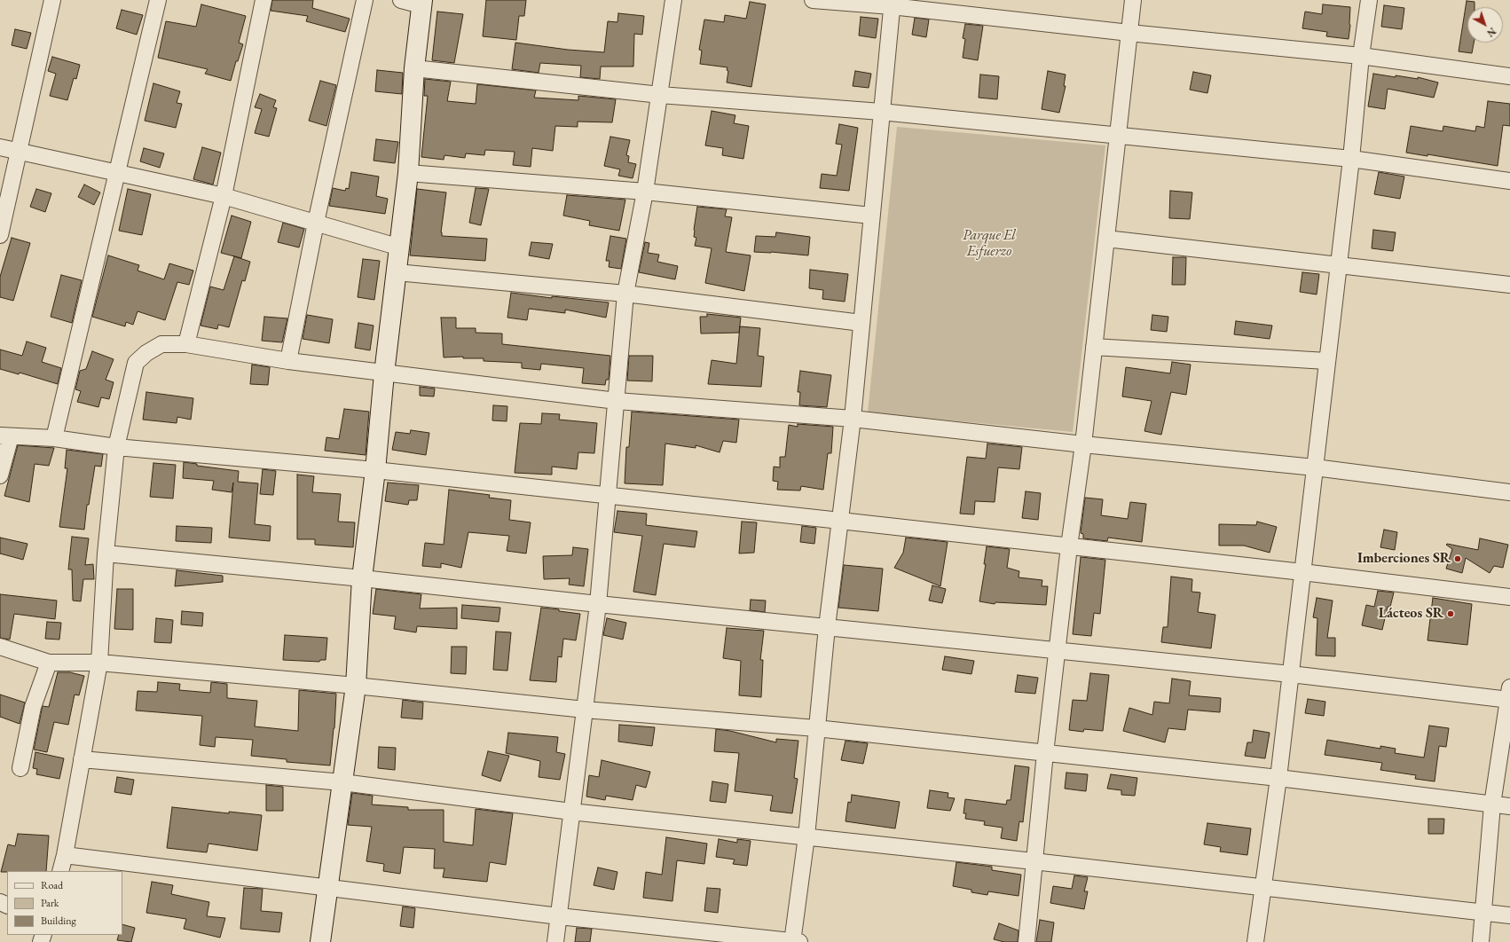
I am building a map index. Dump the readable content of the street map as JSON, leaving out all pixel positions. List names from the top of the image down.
{
  "parks": ["Parque El Esfuerzo"],
  "places": ["Imberciones SR", "Lácteos SR"],
  "legend": ["Road", "Park", "Building"],
  "north": "bottom right"
}
